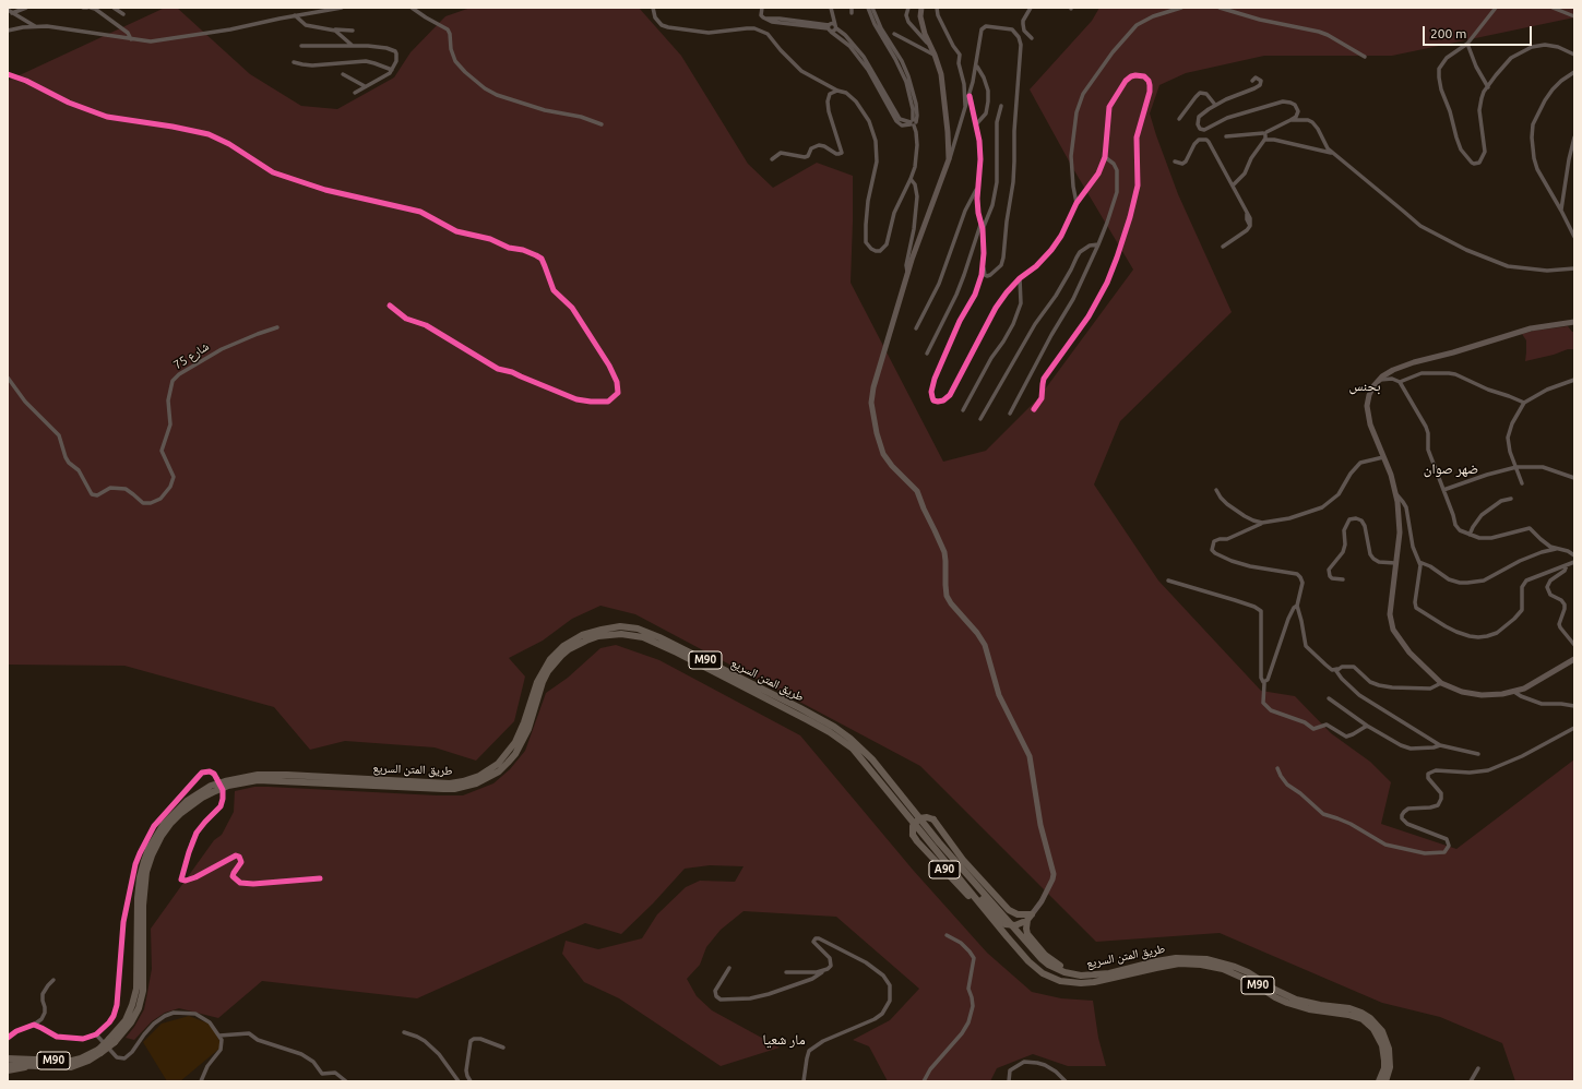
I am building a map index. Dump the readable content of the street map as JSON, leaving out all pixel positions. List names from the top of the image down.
{
  "streets": {
    "highway": ["M90", "طريق المتن السريع", "A90"],
    "street": ["شارع 75"]
  },
  "crossings": [
    ["طريق المتن السريع", "A90"]
  ],
  "districts": ["بحنس", "ضهر صوان", "مار شعيا"],
  "scale_bar": "200 m"
}
